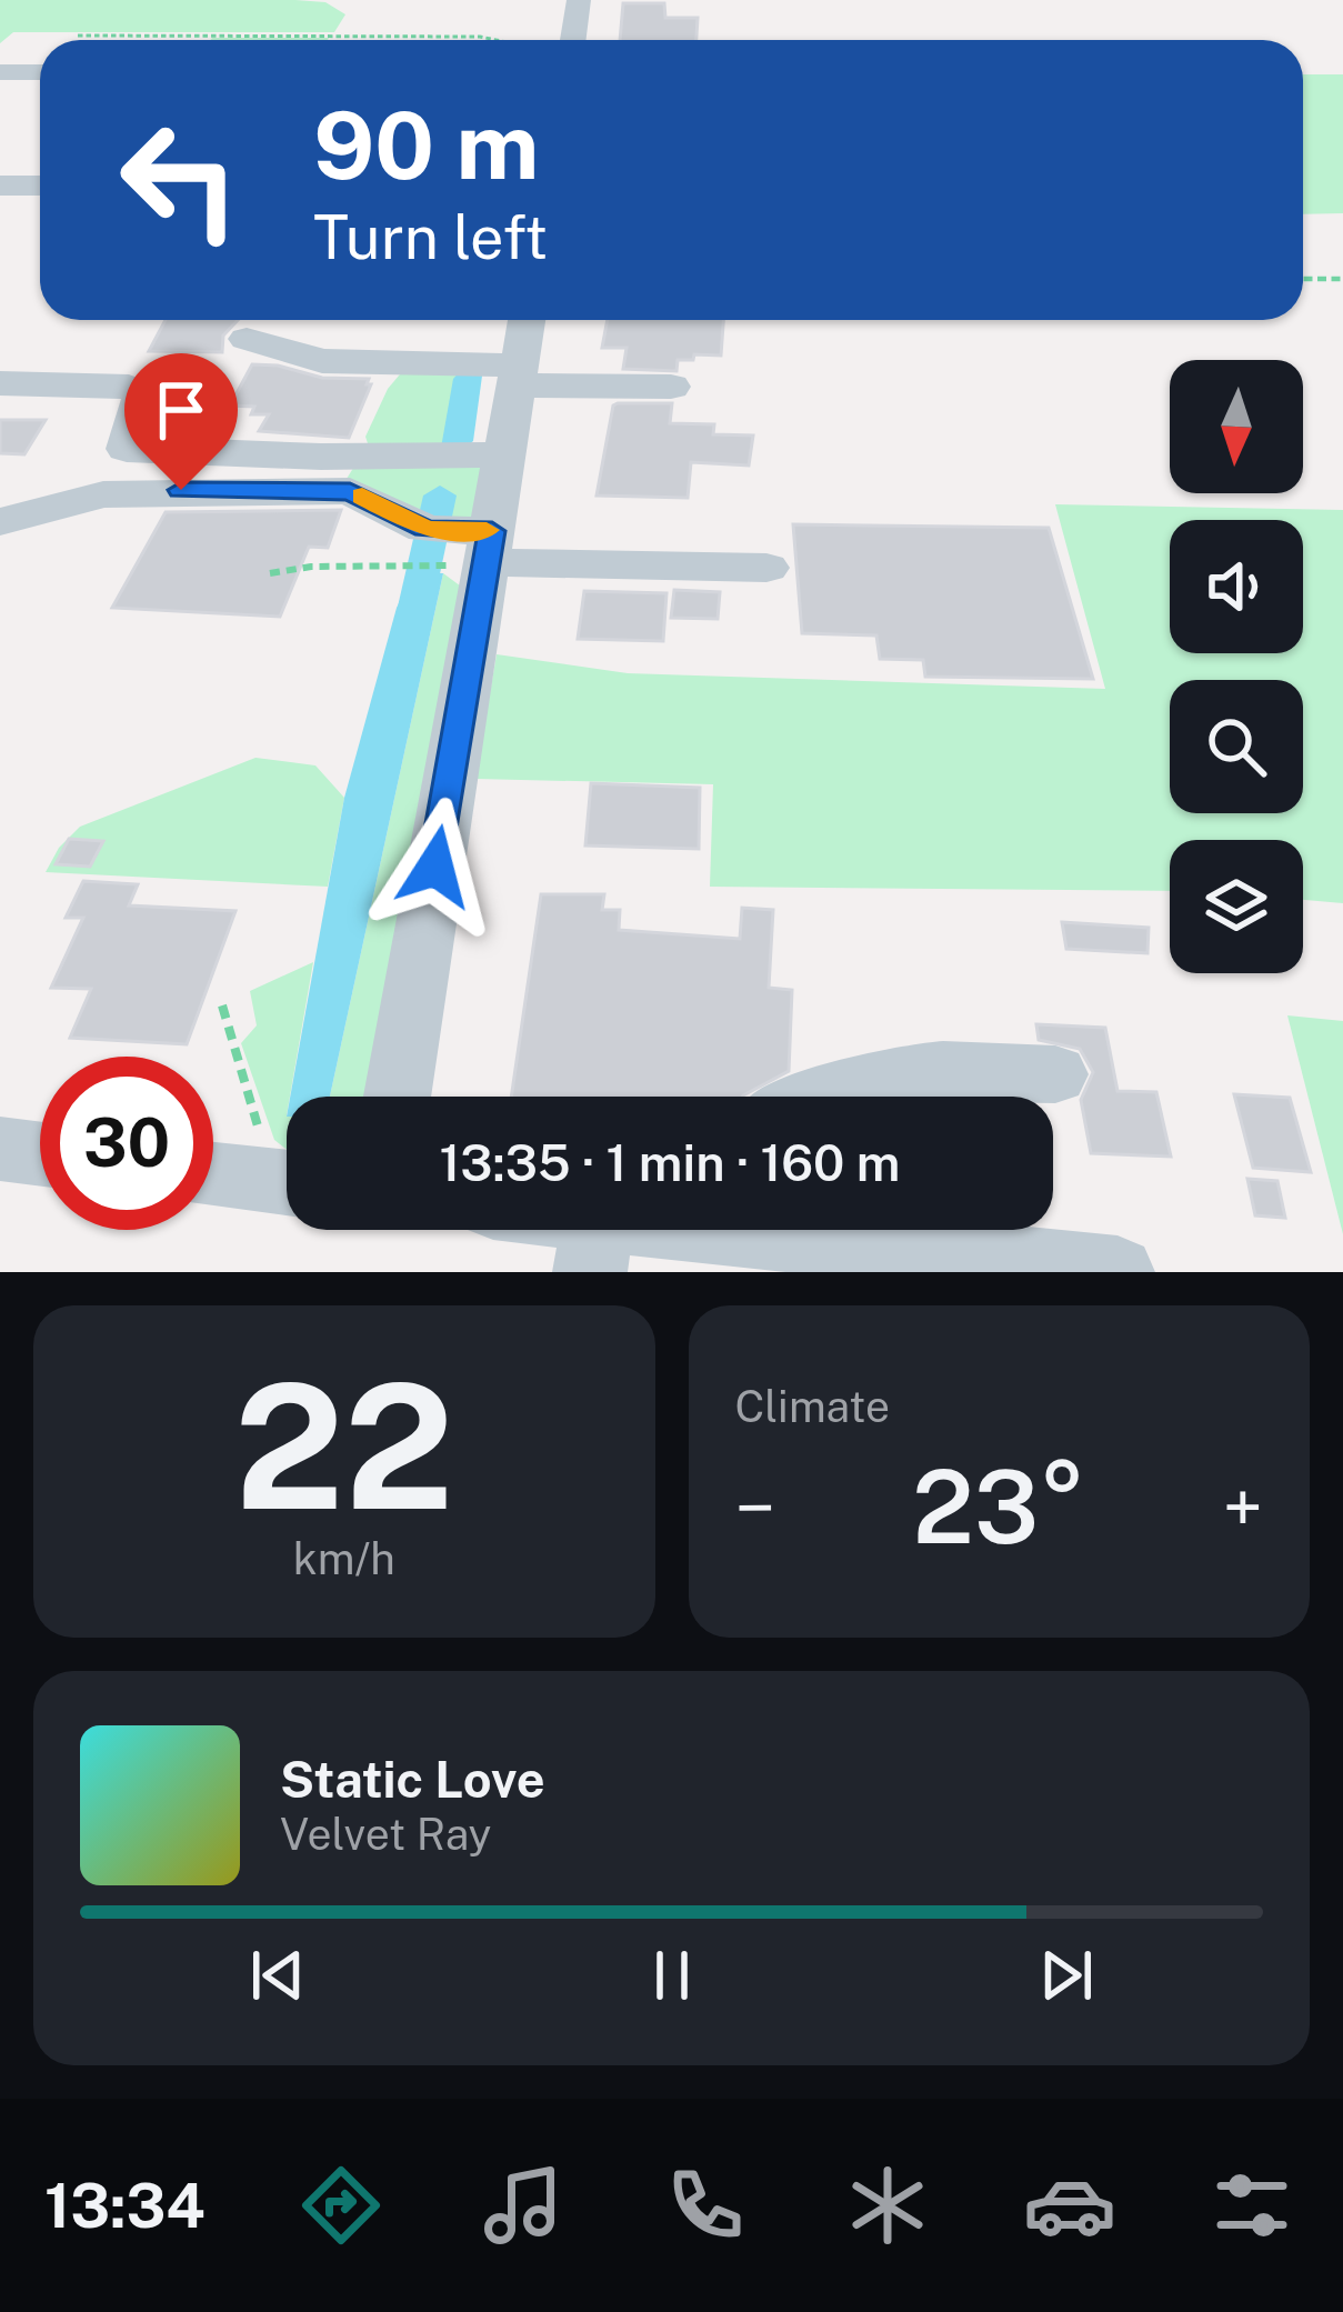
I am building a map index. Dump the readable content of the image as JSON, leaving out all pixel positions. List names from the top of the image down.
{
  "north": "bottom",
  "page": {
    "turn": ["90 m", "Turn left"],
    "limit": "30",
    "trip": "13:35 · 1 min · 160 m",
    "tile": [
      ["22", "km/h"],
      "Climate"
    ],
    "heat": ["−", "23°", "+"],
    "song": ["Static Love", "Velvet Ray"],
    "tabs": "13:34"
  }
}
